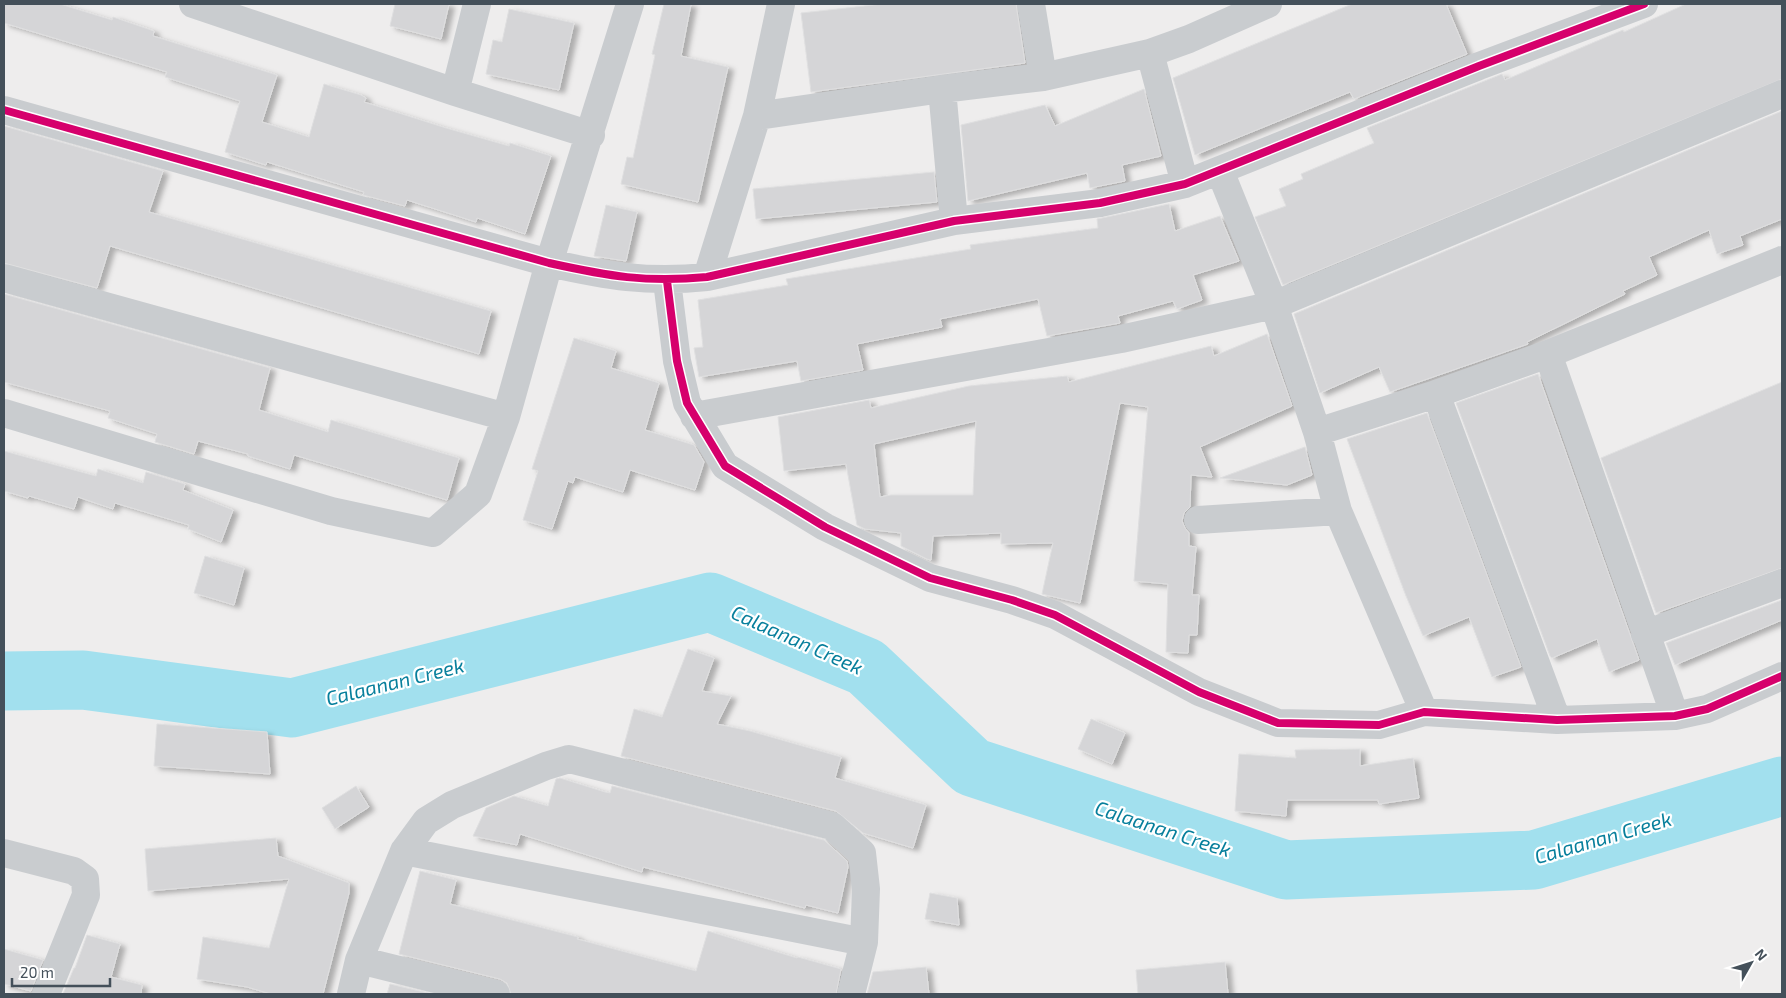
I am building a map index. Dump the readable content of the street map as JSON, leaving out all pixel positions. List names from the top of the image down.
{
  "water": ["Calaanan Creek"],
  "scale_bar": "20 m",
  "north": "top right"
}
